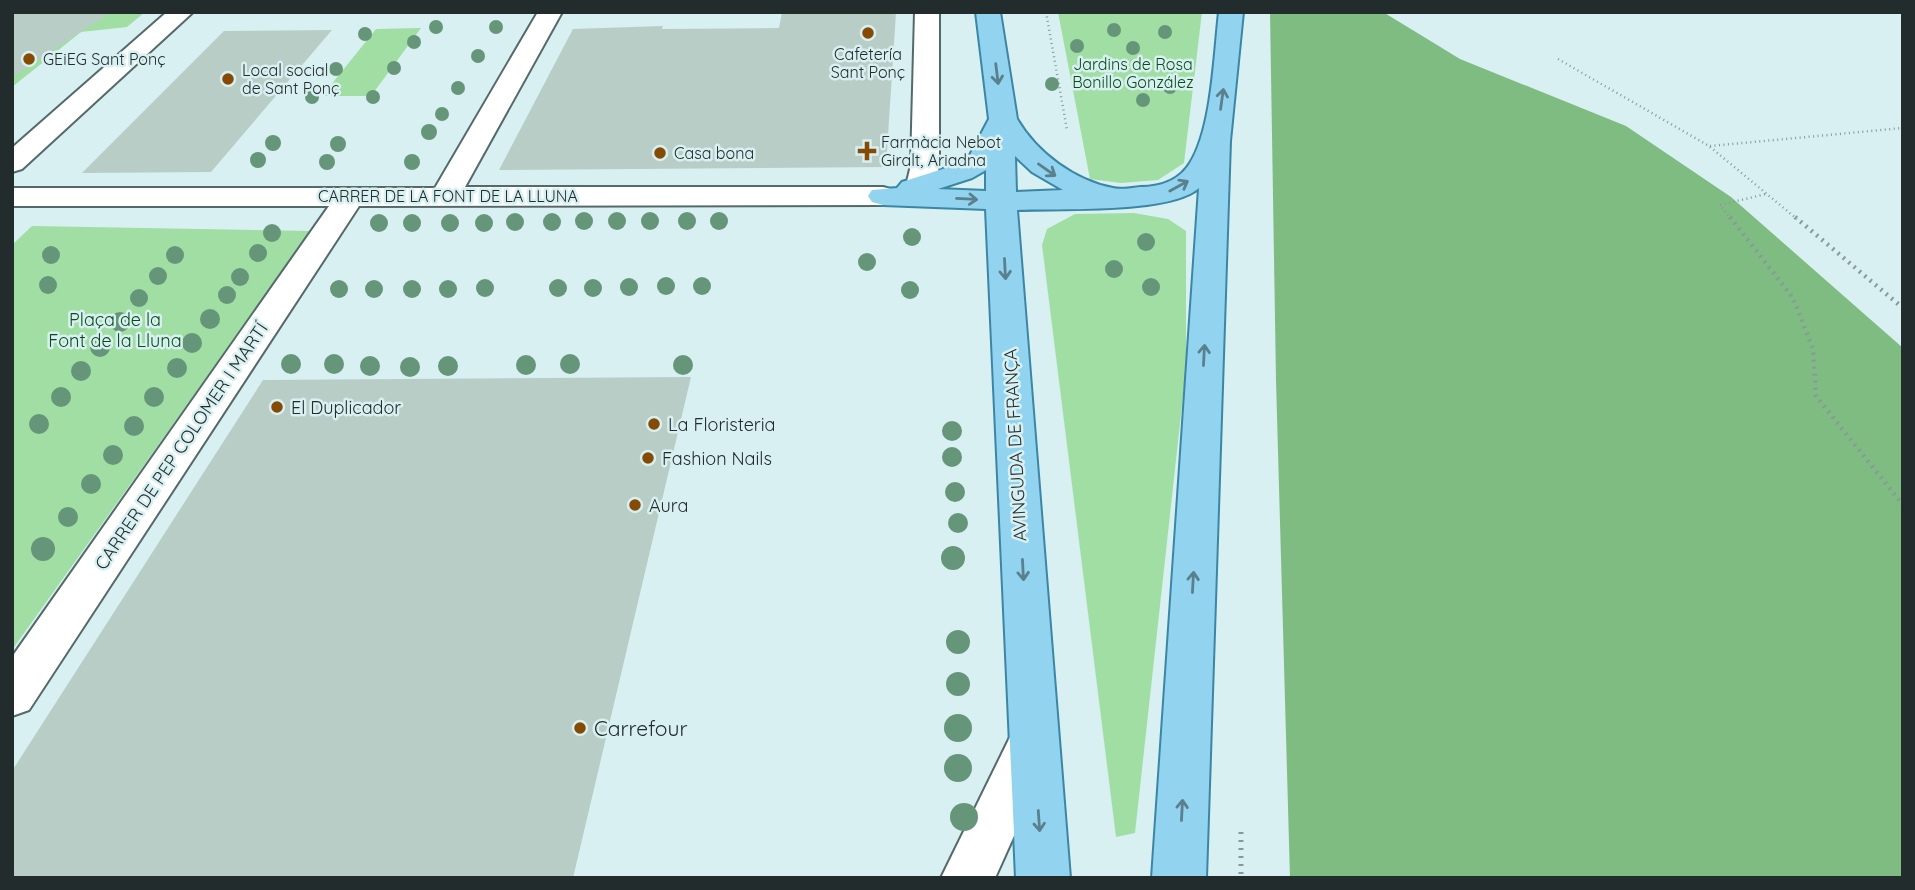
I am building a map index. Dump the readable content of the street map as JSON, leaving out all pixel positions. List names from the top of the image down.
{
  "streets": {
    "main road": ["AVINGUDA DE FRANÇA"],
    "street": ["CARRER DE LA FONT DE LA LLUNA", "CARRER DE PEP COLOMER I MARTÍ"]
  },
  "crossings": [
    ["CARRER DE LA FONT DE LA LLUNA", "CARRER DE PEP COLOMER I MARTÍ"]
  ],
  "parks": ["Jardins de Rosa Bonillo González", "Plaça de la Font de la Lluna"],
  "places": {
    "other": [
      "Cafetería Sant Ponç",
      "GEiEG Sant Ponç",
      "Local social de Sant Ponç",
      "Casa bona",
      "El Duplicador",
      "La Floristeria",
      "Fashion Nails",
      "Aura",
      "Carrefour"
    ],
    "health": ["Farmàcia Nebot Giralt, Ariadna"]
  }
}
